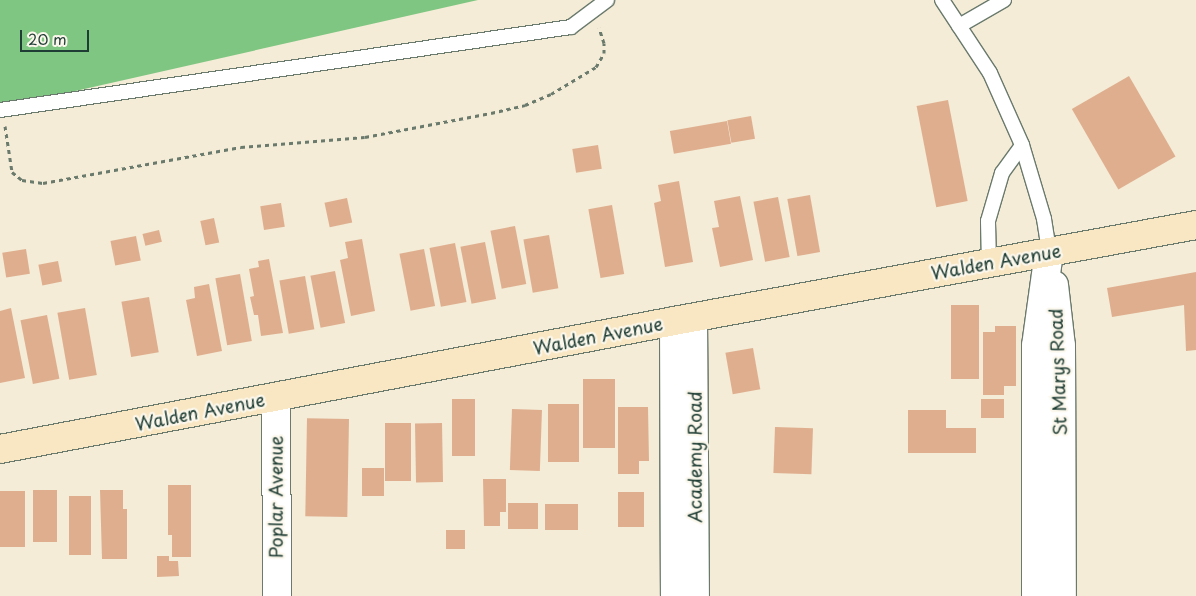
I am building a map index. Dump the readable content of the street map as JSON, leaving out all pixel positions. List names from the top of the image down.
{
  "streets": {
    "main road": ["Walden Avenue"],
    "street": ["St Marys Road", "Academy Road", "Poplar Avenue"]
  },
  "crossings": [
    ["Walden Avenue", "St Marys Road"],
    ["Walden Avenue", "Academy Road"],
    ["Walden Avenue", "Poplar Avenue"]
  ],
  "scale_bar": "20 m"
}
